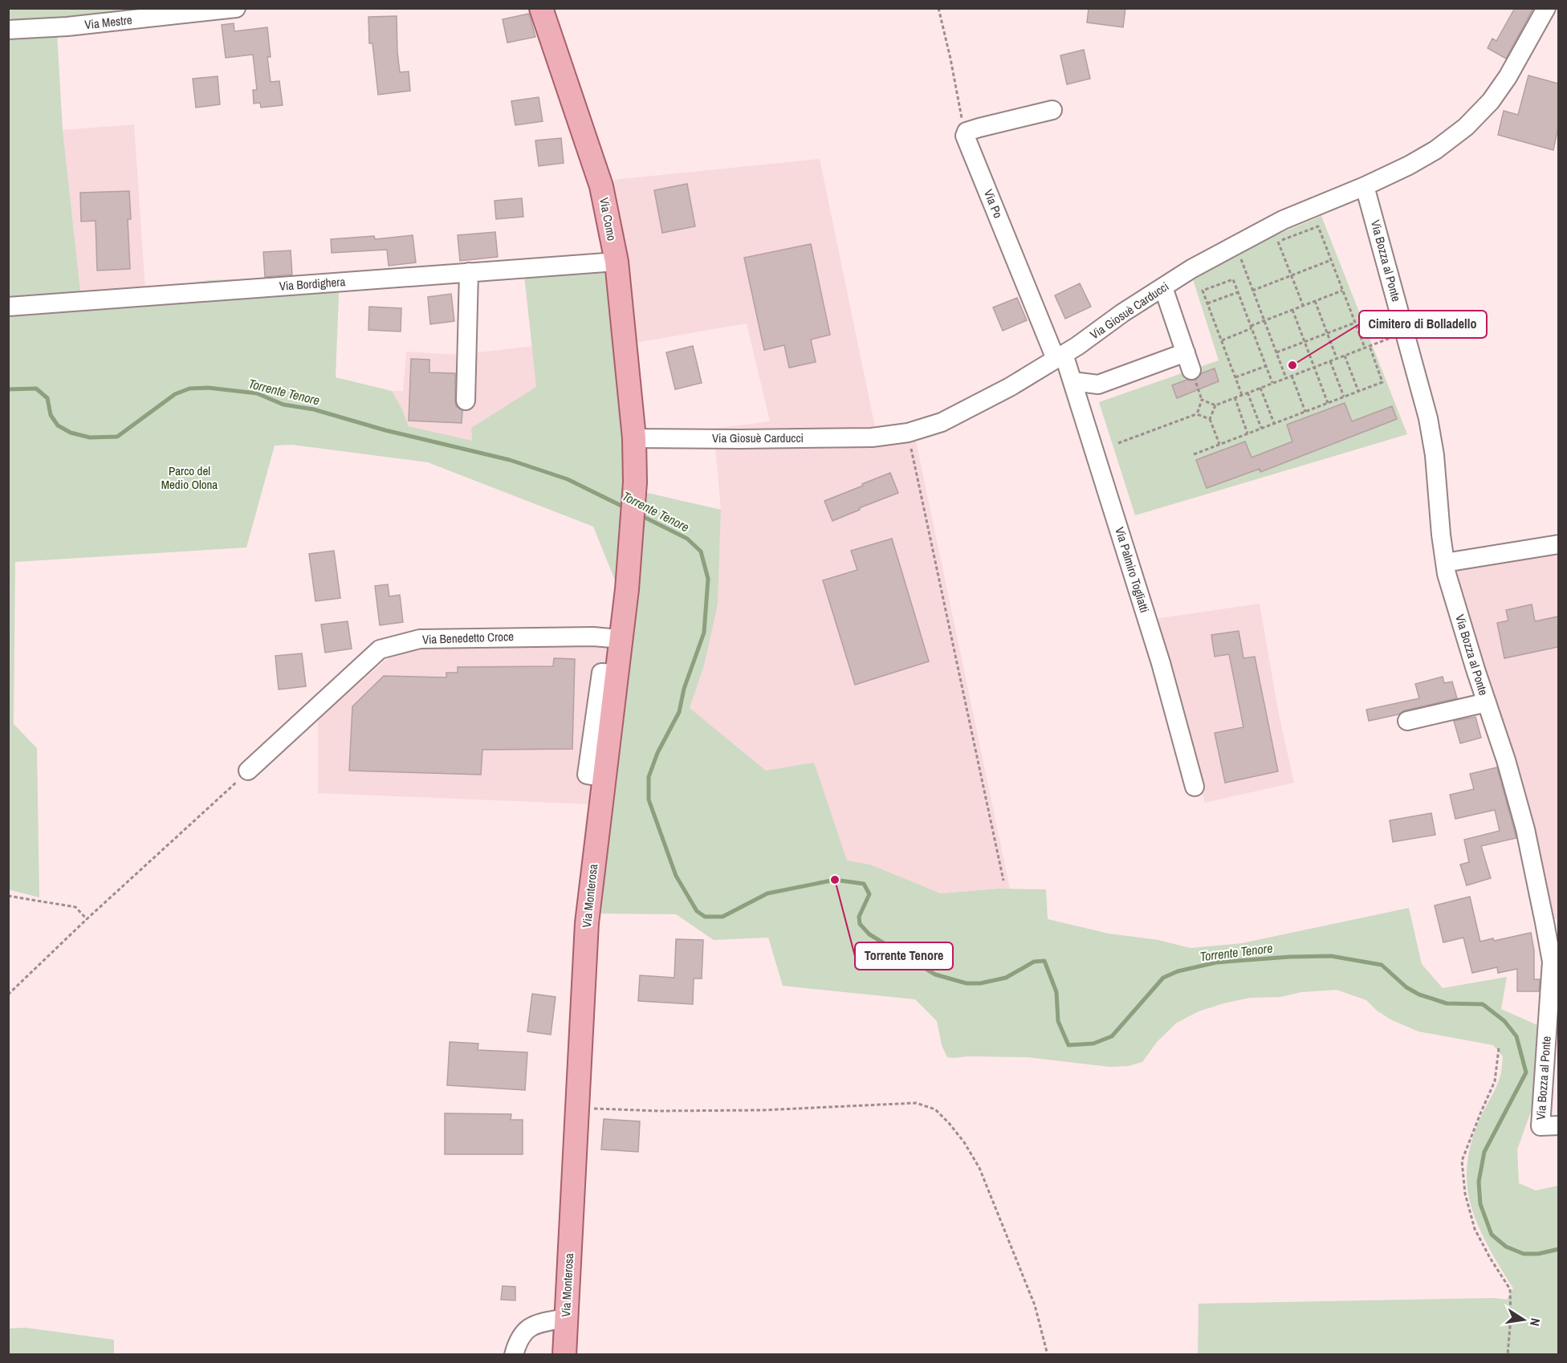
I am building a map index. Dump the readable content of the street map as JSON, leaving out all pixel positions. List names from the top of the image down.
{
  "streets": {
    "main road": ["Via Como", "Via Monterosa"],
    "street": [
      "Via Mestre",
      "Via Po",
      "Via Bozza al Ponte",
      "Via Bordighera",
      "Via Giosuè Carducci",
      "Via Palmiro Togliatti",
      "Via Benedetto Croce"
    ]
  },
  "crossings": [
    ["Via Po", "Via Giosuè Carducci"],
    ["Via Po", "Via Palmiro Togliatti"],
    ["Via Como", "Via Bordighera"],
    ["Via Como", "Via Giosuè Carducci"],
    ["Via Como", "Via Monterosa"],
    ["Via Bozza al Ponte", "Via Giosuè Carducci"],
    ["Via Giosuè Carducci", "Via Palmiro Togliatti"],
    ["Via Giosuè Carducci", "Via Monterosa"],
    ["Via Benedetto Croce", "Via Monterosa"]
  ],
  "water": ["Torrente Tenore"],
  "parks": ["Parco del Medio Olona"],
  "places": ["Cimitero di Bolladello", "Torrente Tenore"],
  "north": "right"
}
